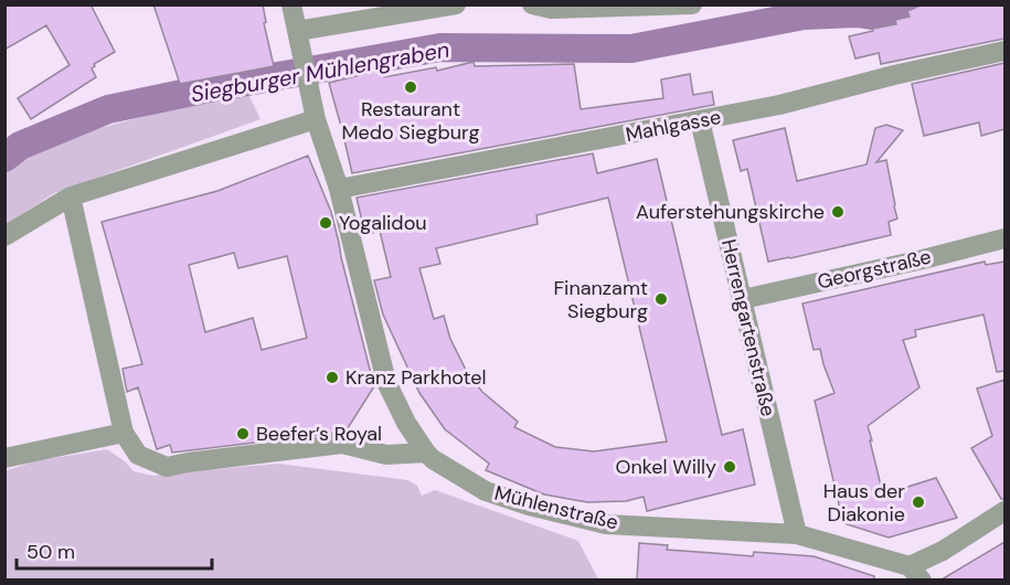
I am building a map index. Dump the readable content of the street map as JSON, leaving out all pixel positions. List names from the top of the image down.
{
  "streets": {
    "street": [
      "Mahlgasse",
      "Georgstraße",
      "Herrengartenstraße",
      "Mühlenstraße"
    ]
  },
  "crossings": [
    ["Mahlgasse", "Herrengartenstraße"],
    ["Mahlgasse", "Mühlenstraße"],
    ["Georgstraße", "Herrengartenstraße"],
    ["Herrengartenstraße", "Mühlenstraße"]
  ],
  "water": ["Siegburger Mühlengraben"],
  "places": [
    "Restaurant Medo Siegburg",
    "Auferstehungskirche",
    "Yogalidou",
    "Finanzamt Siegburg",
    "Kranz Parkhotel",
    "Beefer’s Royal",
    "Onkel Willy",
    "Haus der Diakonie"
  ],
  "scale_bar": "50 m"
}
